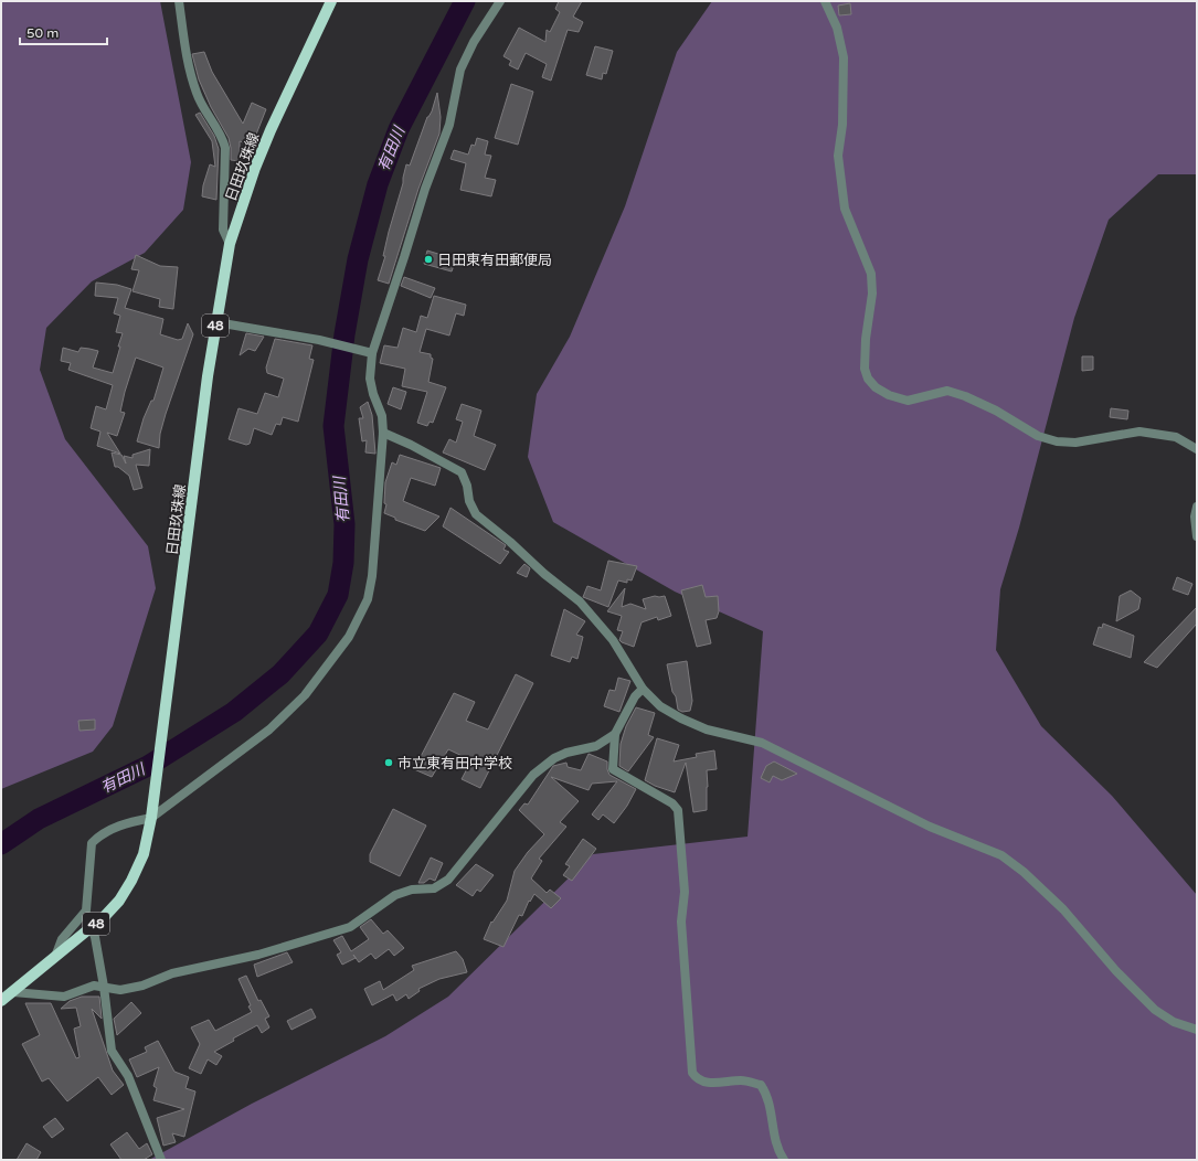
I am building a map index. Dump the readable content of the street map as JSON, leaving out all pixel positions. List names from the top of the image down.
{
  "streets": {
    "main road": ["日田玖珠線", "48"]
  },
  "water": ["有田川"],
  "places": ["日田東有田郵便局", "市立東有田中学校"],
  "scale_bar": "50 m"
}
